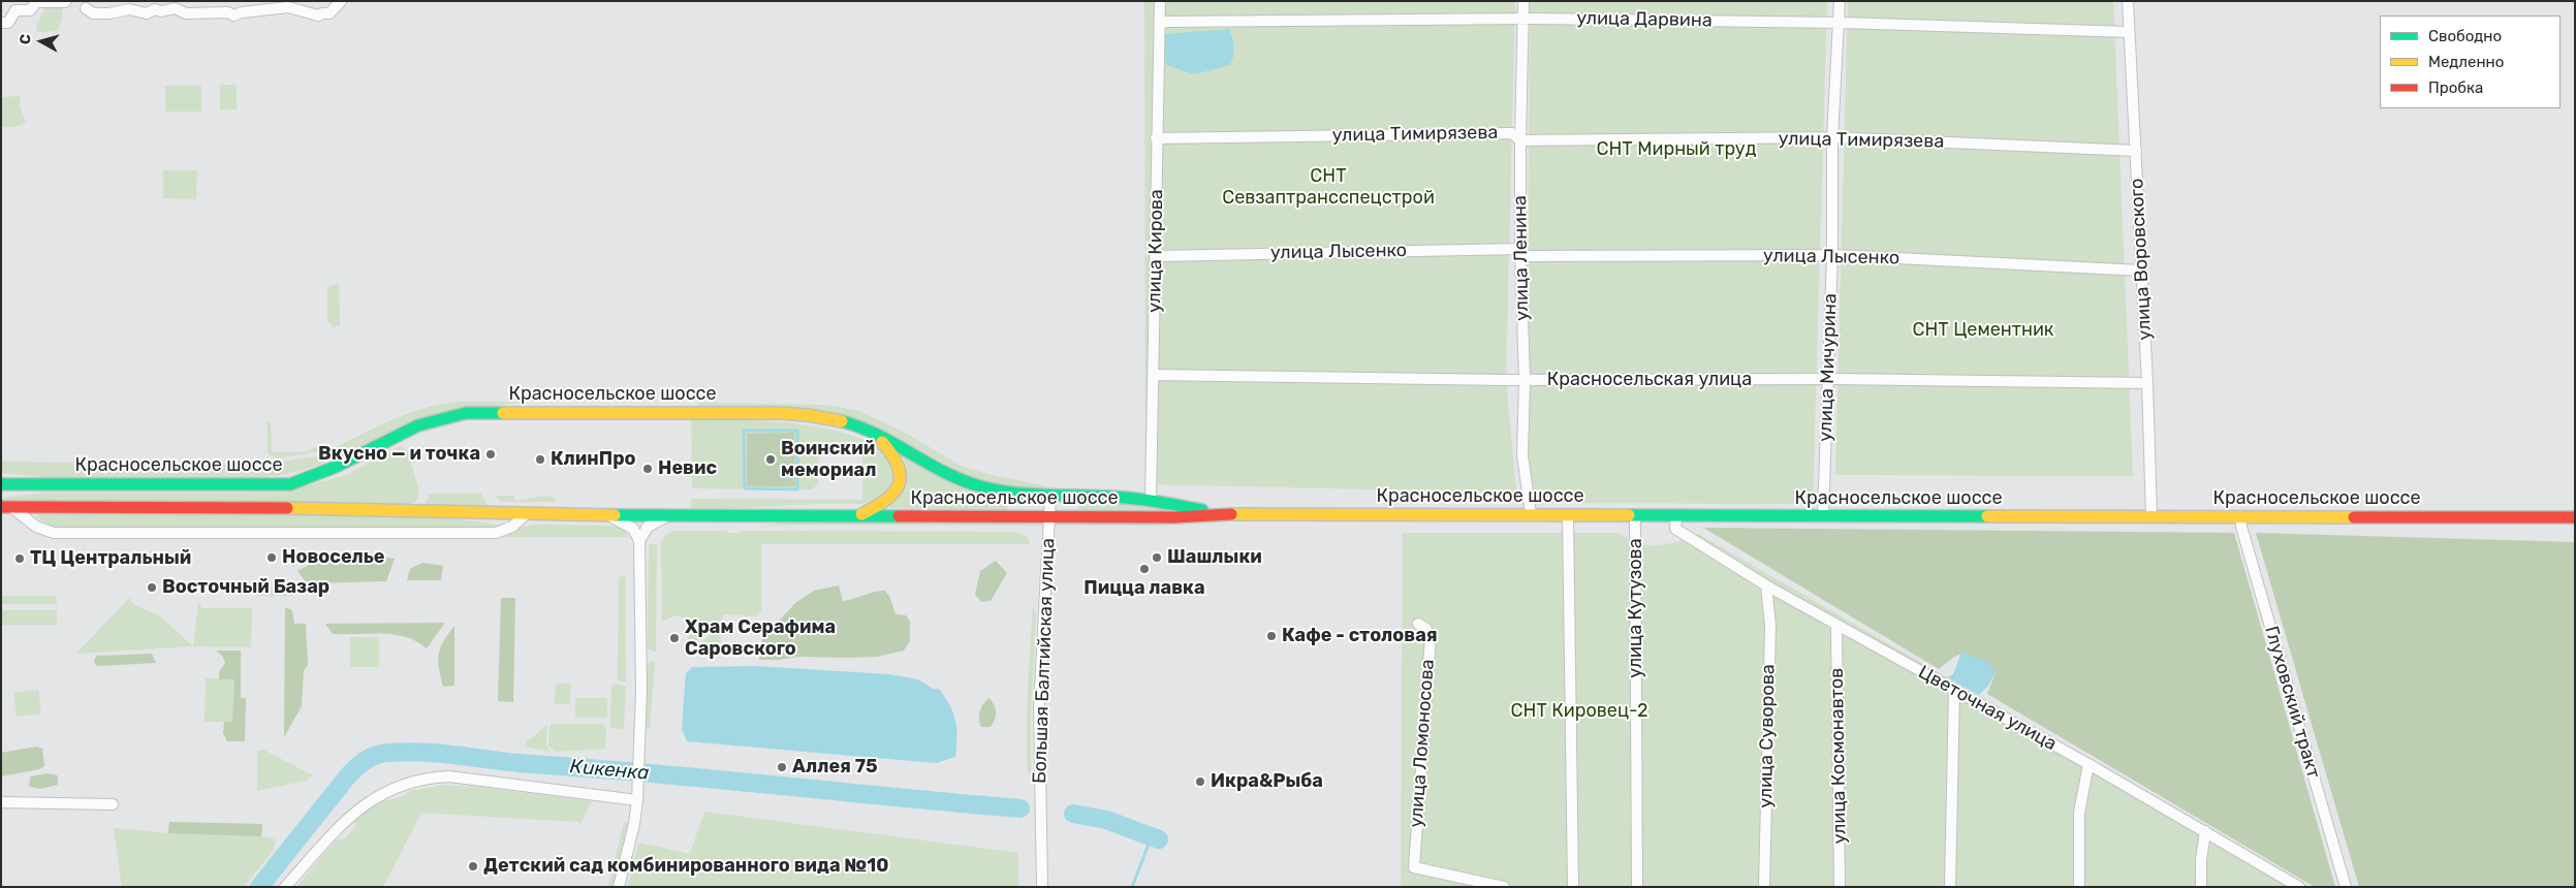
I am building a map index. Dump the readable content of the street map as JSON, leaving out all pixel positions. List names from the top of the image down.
{
  "streets": {
    "main road": ["Красносельское шоссе"],
    "street": [
      "улица Дарвина",
      "улица Тимирязева",
      "улица Кирова",
      "улица Лысенко",
      "улица Ленина",
      "улица Воровского",
      "улица Мичурина",
      "Красносельская улица",
      "улица Кутузова",
      "Большая Балтийская улица",
      "Глуховский тракт",
      "Цветочная улица",
      "улица Суворова",
      "улица Ломоносова",
      "улица Космонавтов"
    ]
  },
  "crossings": [
    ["улица Дарвина", "улица Кирова"],
    ["улица Дарвина", "улица Ленина"],
    ["улица Дарвина", "улица Воровского"],
    ["улица Дарвина", "улица Мичурина"],
    ["улица Тимирязева", "улица Кирова"],
    ["улица Тимирязева", "улица Ленина"],
    ["улица Тимирязева", "улица Воровского"],
    ["улица Тимирязева", "улица Мичурина"],
    ["улица Кирова", "улица Лысенко"],
    ["улица Кирова", "Красносельская улица"],
    ["улица Кирова", "Красносельское шоссе"],
    ["улица Лысенко", "улица Ленина"],
    ["улица Лысенко", "улица Воровского"],
    ["улица Лысенко", "улица Мичурина"],
    ["улица Ленина", "Красносельская улица"],
    ["улица Ленина", "Красносельское шоссе"],
    ["улица Воровского", "Красносельская улица"],
    ["улица Воровского", "Красносельское шоссе"],
    ["улица Мичурина", "Красносельская улица"],
    ["улица Мичурина", "Красносельское шоссе"],
    ["Красносельское шоссе", "улица Кутузова"],
    ["Красносельское шоссе", "Большая Балтийская улица"],
    ["Красносельское шоссе", "Глуховский тракт"],
    ["Красносельское шоссе", "Цветочная улица"],
    ["Цветочная улица", "улица Суворова"],
    ["Цветочная улица", "улица Космонавтов"]
  ],
  "water": ["Кикенка"],
  "parks": [
    "СНТ Мирный труд",
    "СНТ Севзаптрансспецстрой",
    "СНТ Цементник",
    "СНТ Кировец-2"
  ],
  "places": [
    "Вкусно — и точка",
    "КлинПро",
    "Воинский мемориал",
    "Невис",
    "Новоселье",
    "Шашлыки",
    "ТЦ Центральный",
    "Пицца лавка",
    "Восточный Базар",
    "Кафе - столовая",
    "Храм Серафима Саровского",
    "Аллея 75",
    "Икра&Рыба",
    "Детский сад комбинированного вида №10"
  ],
  "legend": ["Свободно", "Медленно", "Пробка"],
  "north": "left"
}
